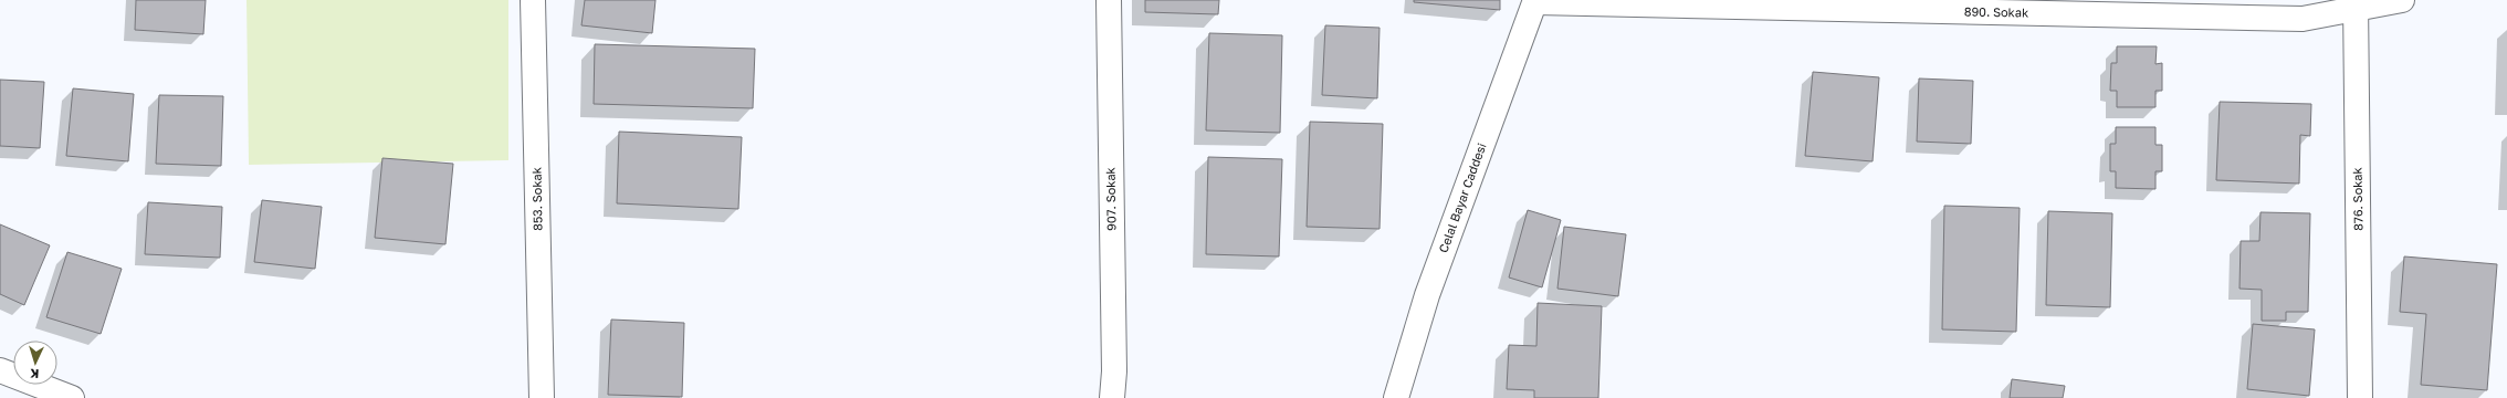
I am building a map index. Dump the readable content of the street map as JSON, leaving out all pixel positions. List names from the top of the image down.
{
  "streets": {
    "street": [
      "890. Sokak",
      "Celal Bayar Caddesi",
      "853. Sokak",
      "907. Sokak",
      "876. Sokak"
    ]
  },
  "crossings": [
    ["890. Sokak", "Celal Bayar Caddesi"],
    ["890. Sokak", "876. Sokak"]
  ],
  "north": "bottom"
}
